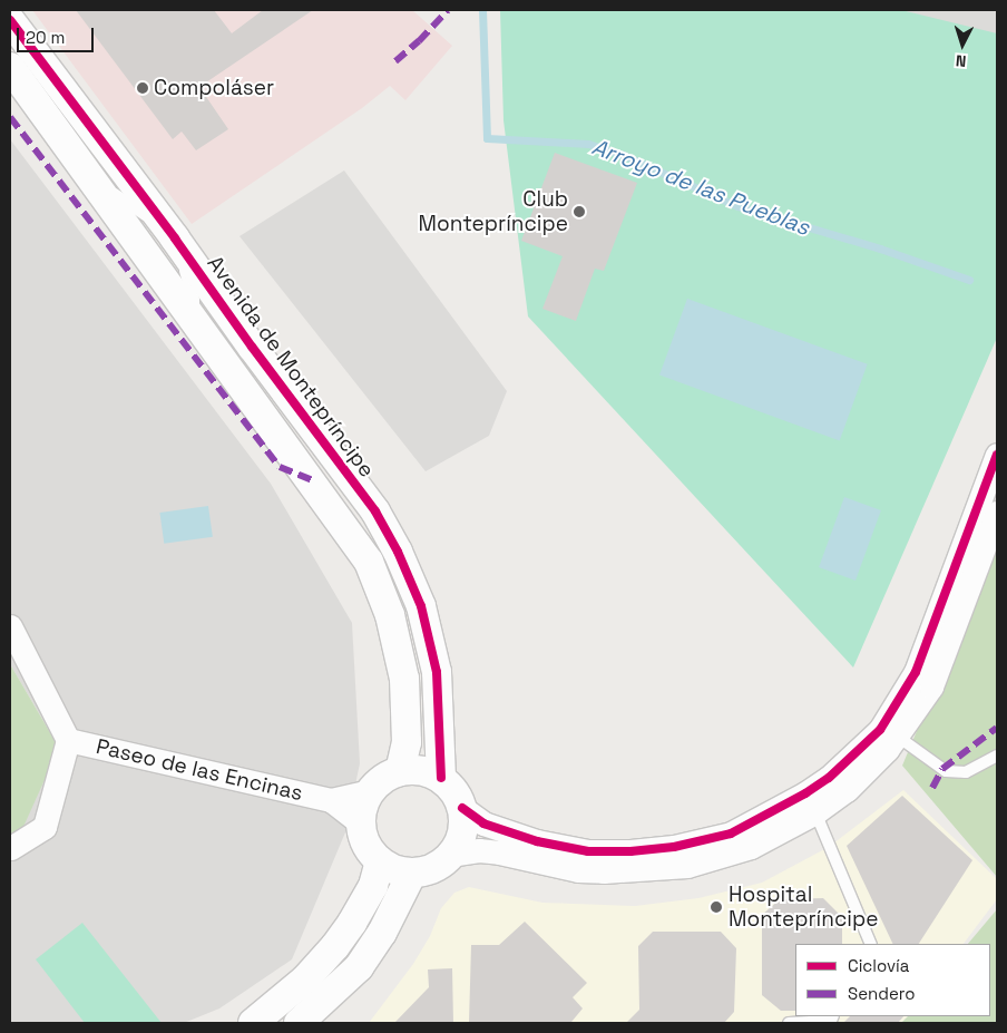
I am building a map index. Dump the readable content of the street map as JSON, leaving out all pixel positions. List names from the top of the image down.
{
  "streets": {
    "street": ["Avenida de Montepríncipe", "Paseo de las Encinas"]
  },
  "crossings": [
    ["Avenida de Montepríncipe", "Paseo de las Encinas"]
  ],
  "water": ["Arroyo de las Pueblas"],
  "places": ["Compoláser", "Club Montepríncipe", "Hospital Montepríncipe"],
  "legend": ["Ciclovía", "Sendero"],
  "scale_bar": "20 m",
  "north": "bottom"
}
